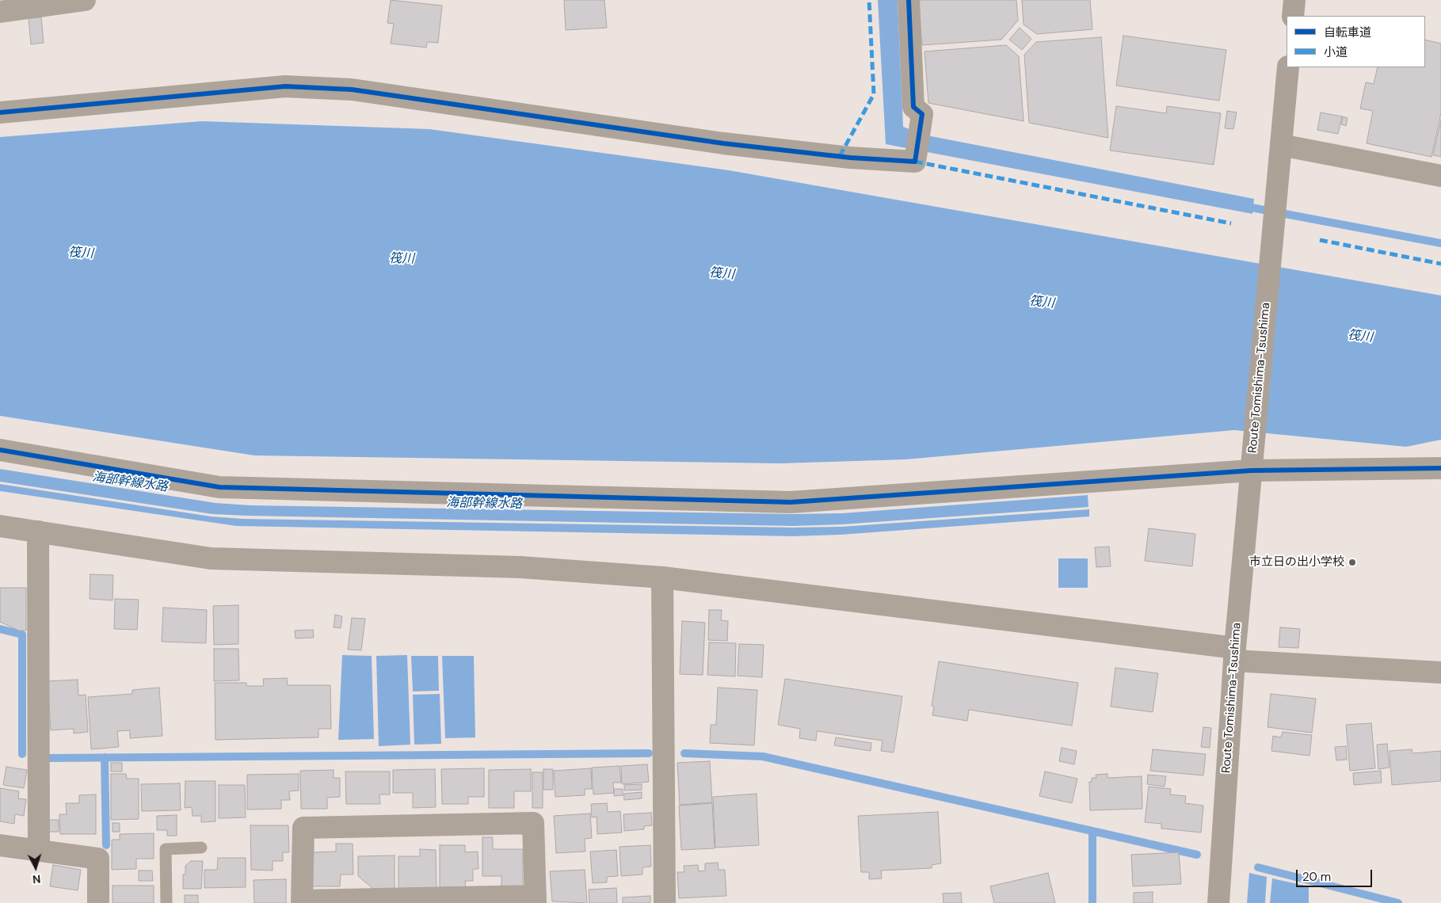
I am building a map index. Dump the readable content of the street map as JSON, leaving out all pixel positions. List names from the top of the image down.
{
  "streets": {
    "main road": ["Route Tomishima-Tsushima"]
  },
  "water": ["筏川", "海部幹線水路"],
  "places": ["市立日の出小学校"],
  "legend": ["自転車道", "小道"],
  "scale_bar": "20 m",
  "north": "bottom"
}
